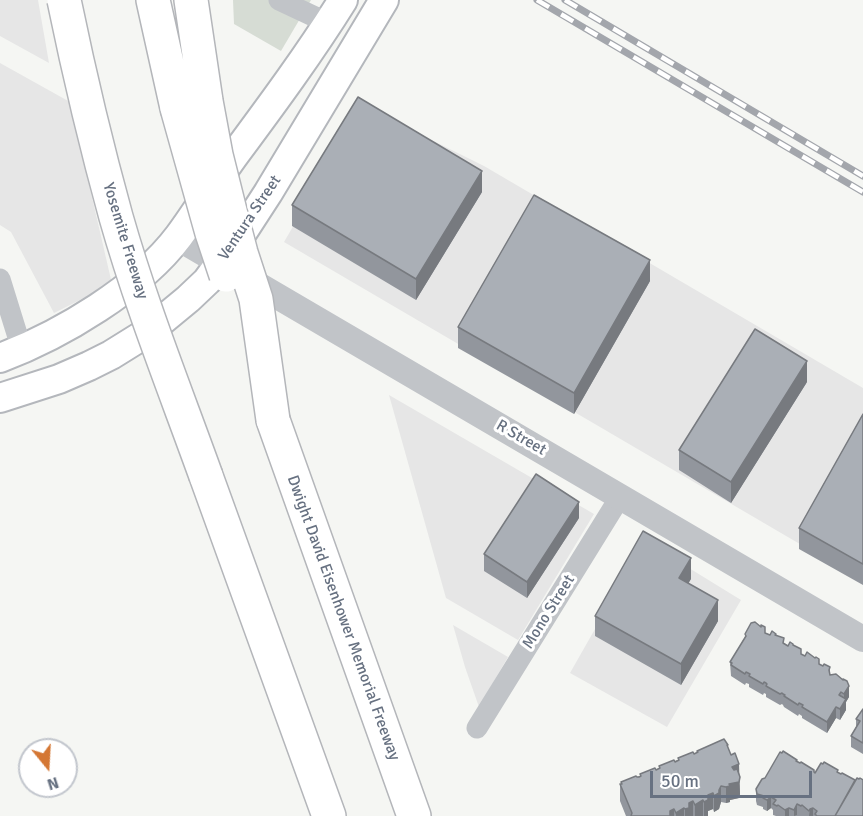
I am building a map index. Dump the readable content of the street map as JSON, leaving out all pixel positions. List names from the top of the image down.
{
  "streets": {
    "highway": ["Yosemite Freeway", "Dwight David Eisenhower Memorial Freeway"],
    "main road": ["Ventura Street"],
    "street": ["R Street", "Mono Street"]
  },
  "crossings": [
    ["Ventura Street", "R Street"],
    ["R Street", "Mono Street"]
  ],
  "scale_bar": "50 m",
  "north": "bottom"
}
